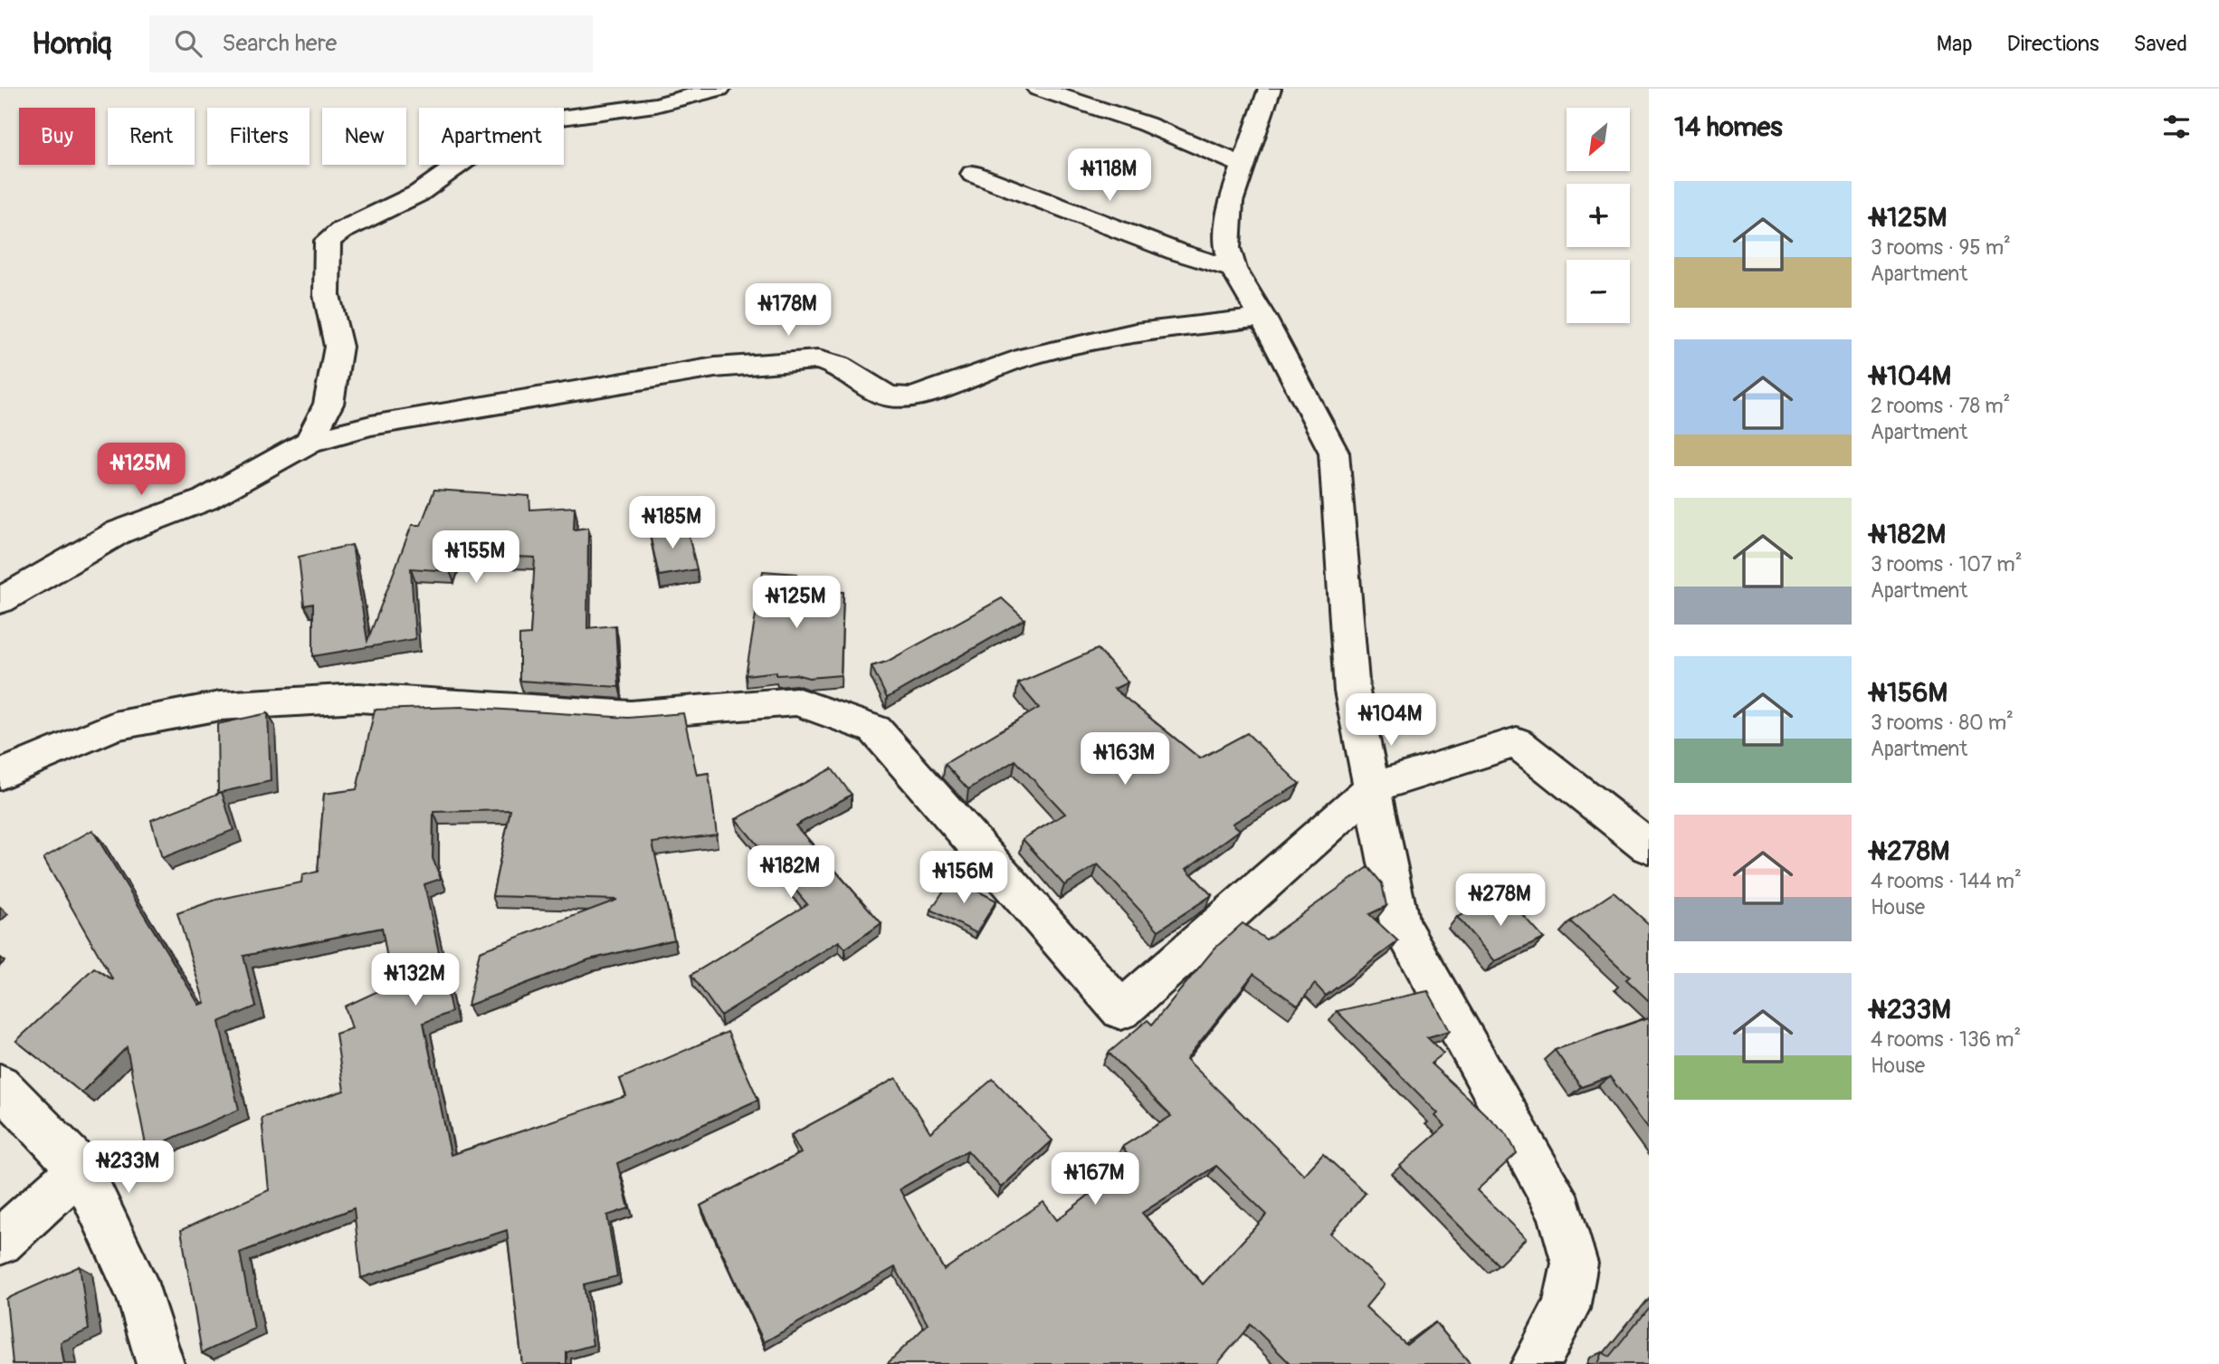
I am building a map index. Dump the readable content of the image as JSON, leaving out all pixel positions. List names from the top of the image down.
{
  "north": "bottom left",
  "page": {
    "header": "Homiq",
    "search": "Search here",
    "nav": ["Map", "Directions", "Saved"],
    "heading": "14 homes",
    "map_buttons": ["+", "−"],
    "chip": [
      "Buy",
      "Rent",
      "Filters",
      "New",
      "Apartment"
    ],
    "price": [
      "₦118M",
      "₦178M",
      "₦125M",
      "₦185M",
      "₦155M",
      "₦125M",
      "₦104M",
      "₦163M",
      "₦182M",
      "₦156M",
      "₦278M",
      "₦132M",
      "₦233M",
      "₦167M"
    ],
    "list": [
      {
        "name": "₦125M",
        "note": "3 rooms · 95 m² · Apartment"
      },
      {
        "name": "₦104M",
        "note": "2 rooms · 78 m² · Apartment"
      },
      {
        "name": "₦182M",
        "note": "3 rooms · 107 m² · Apartment"
      },
      {
        "name": "₦156M",
        "note": "3 rooms · 80 m² · Apartment"
      },
      {
        "name": "₦278M",
        "note": "4 rooms · 144 m² · House"
      },
      {
        "name": "₦233M",
        "note": "4 rooms · 136 m² · House"
      }
    ]
  }
}
